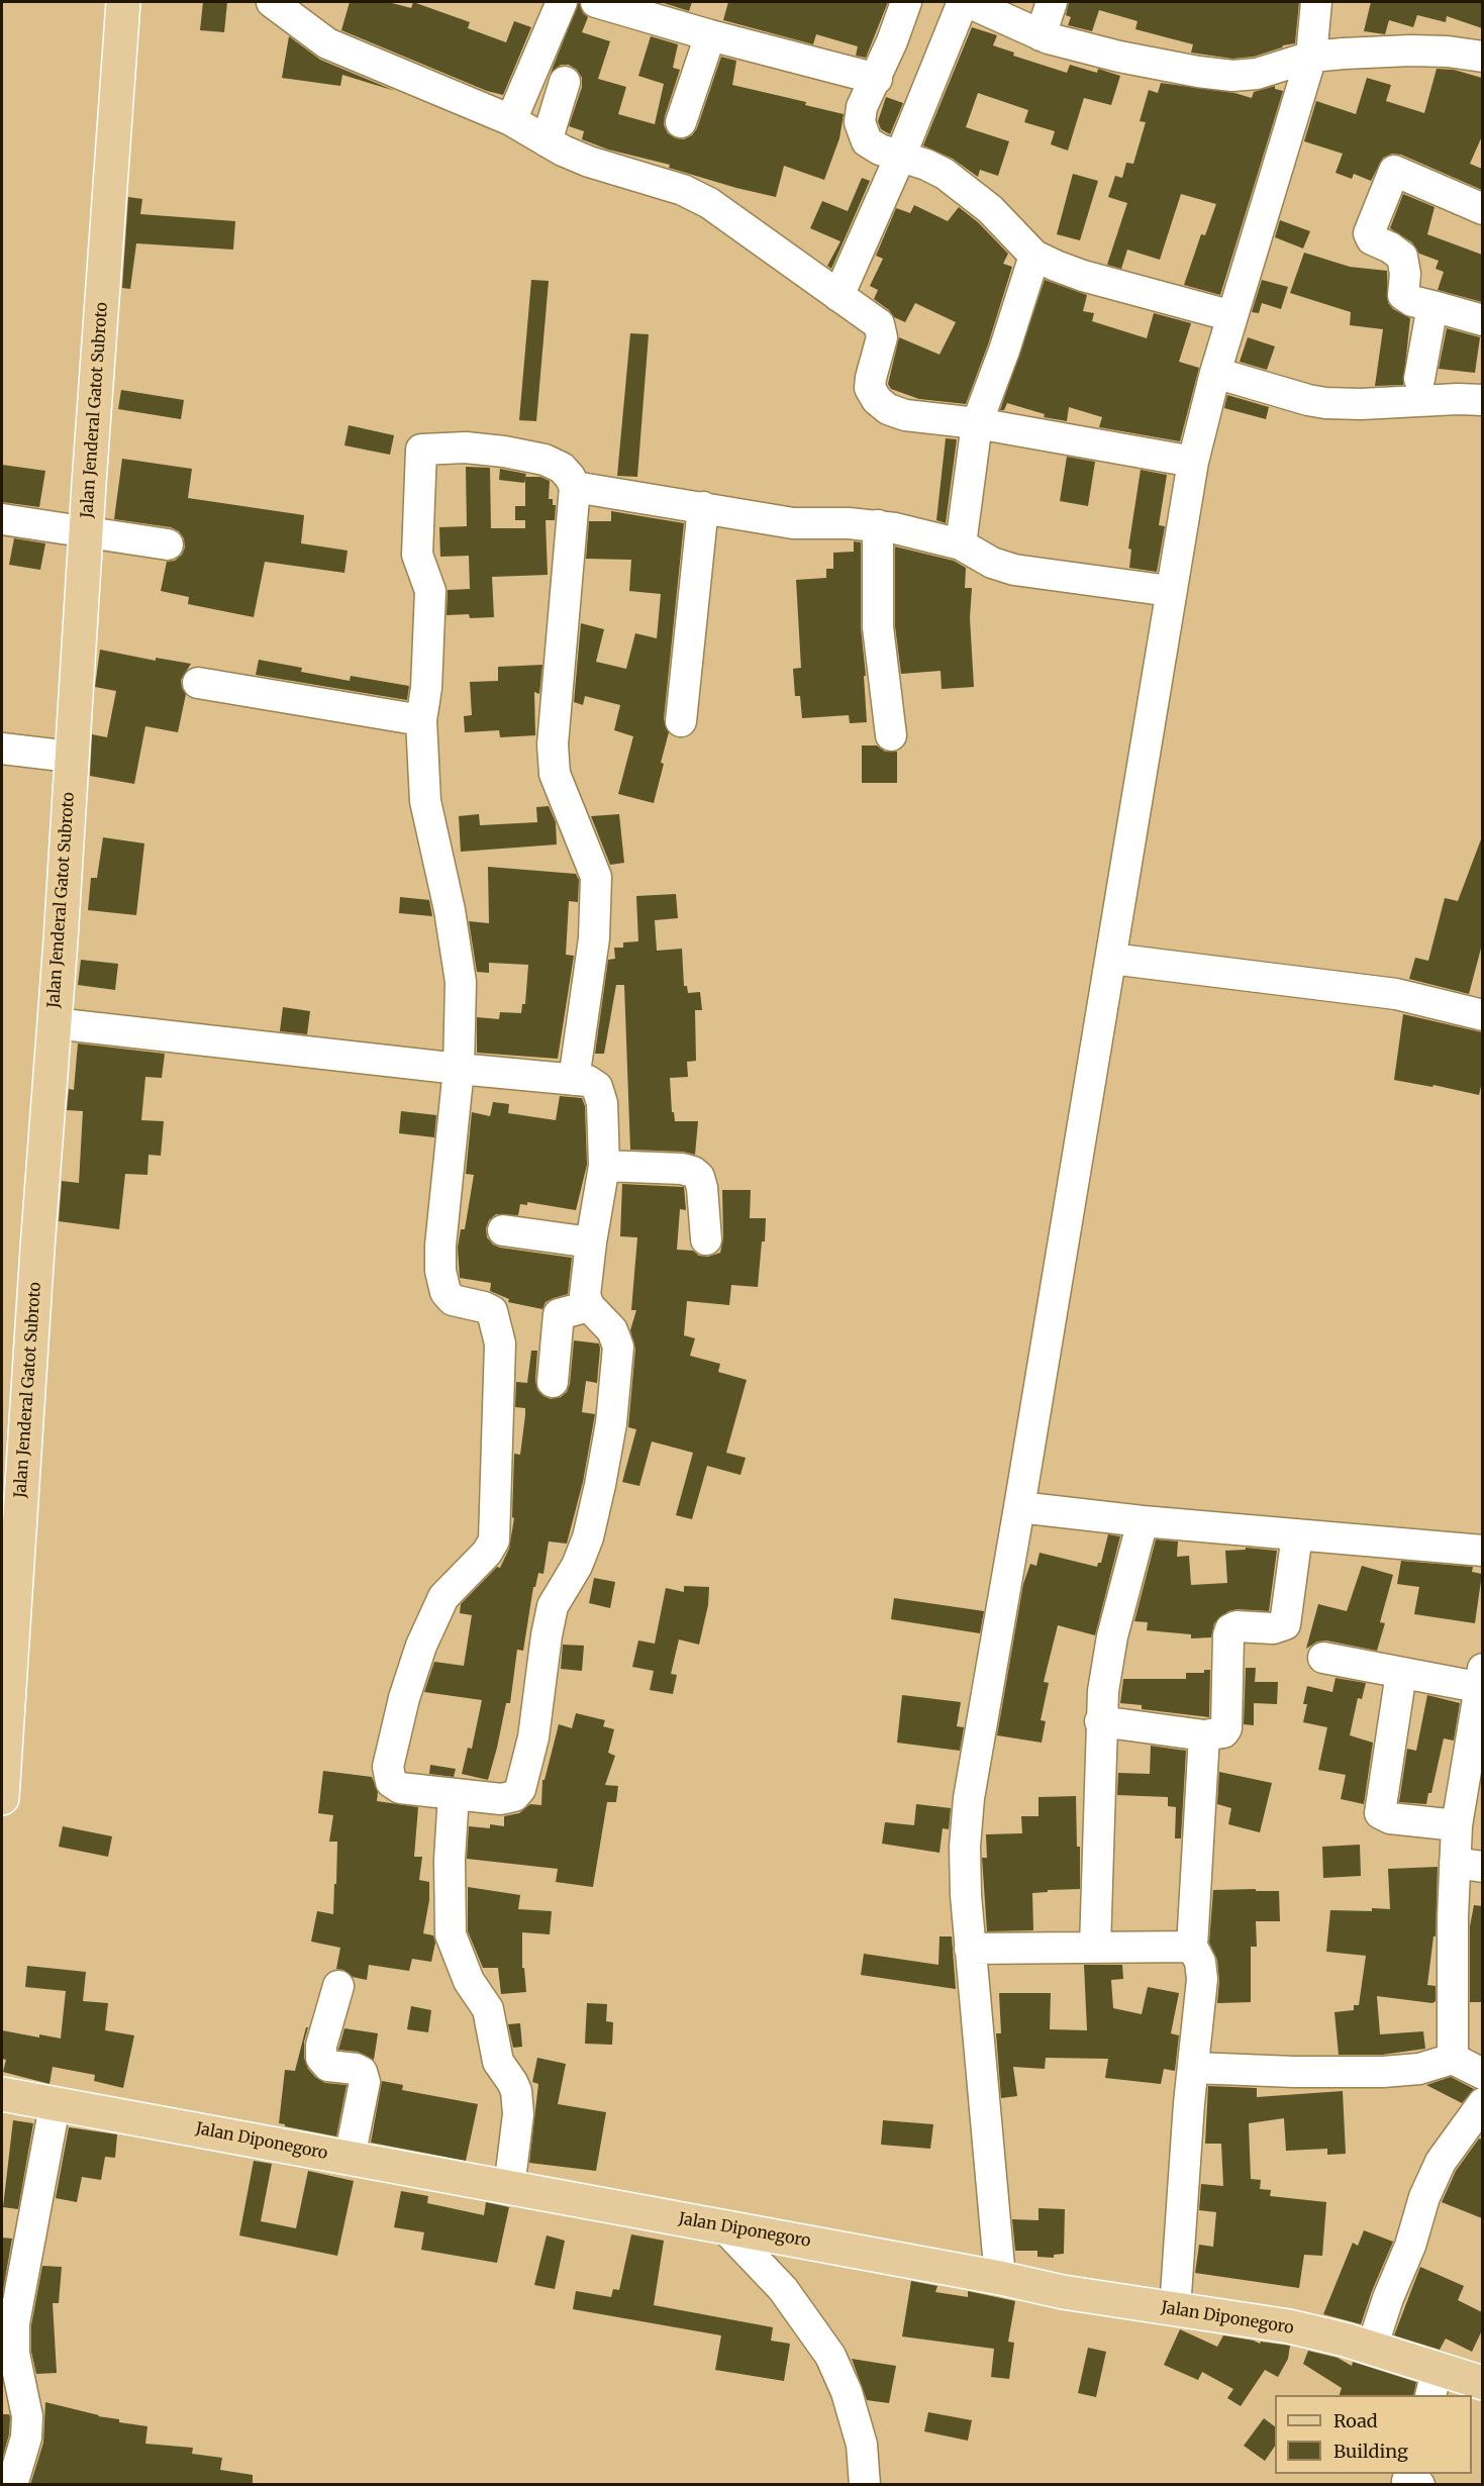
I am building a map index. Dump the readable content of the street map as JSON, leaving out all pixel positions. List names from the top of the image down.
{
  "streets": {
    "main road": ["Jalan Jenderal Gatot Subroto", "Jalan Diponegoro"]
  },
  "legend": ["Road", "Building"]
}
